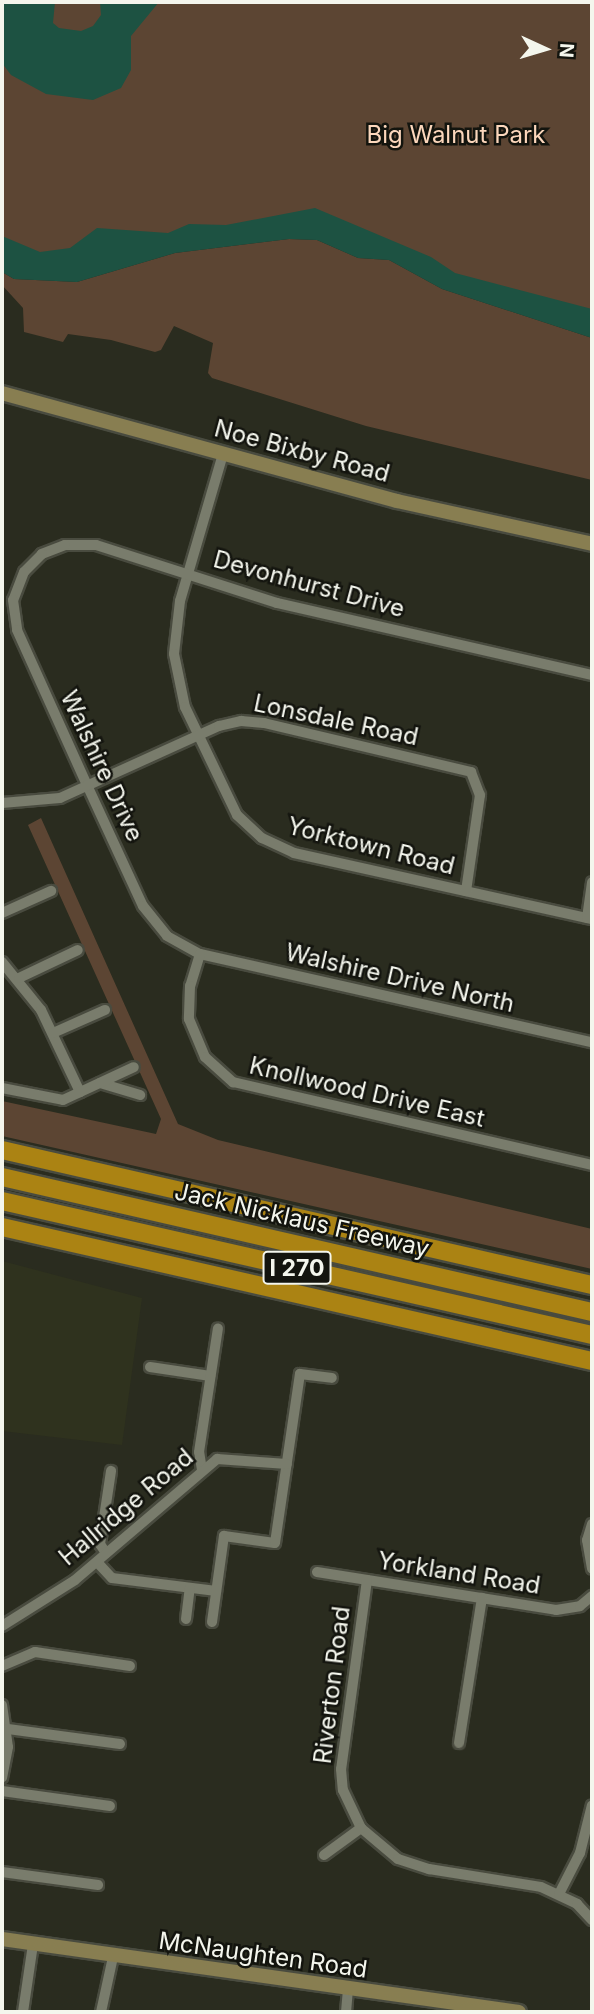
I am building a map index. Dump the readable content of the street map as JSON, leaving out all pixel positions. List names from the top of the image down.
{
  "streets": {
    "highway": ["Jack Nicklaus Freeway", "I 270"],
    "street": [
      "Noe Bixby Road",
      "Devonhurst Drive",
      "Lonsdale Road",
      "Walshire Drive",
      "Yorktown Road",
      "Walshire Drive North",
      "Knollwood Drive East",
      "Hallridge Road",
      "Yorkland Road",
      "Riverton Road",
      "McNaughten Road"
    ]
  },
  "crossings": [
    ["Noe Bixby Road", "Yorktown Road"],
    ["Devonhurst Drive", "Walshire Drive"],
    ["Devonhurst Drive", "Yorktown Road"],
    ["Lonsdale Road", "Walshire Drive"],
    ["Lonsdale Road", "Yorktown Road"],
    ["Walshire Drive", "Walshire Drive North"],
    ["Walshire Drive", "Knollwood Drive East"],
    ["Walshire Drive North", "Knollwood Drive East"],
    ["Yorkland Road", "Riverton Road"]
  ],
  "parks": ["Big Walnut Park"],
  "north": "right"
}
